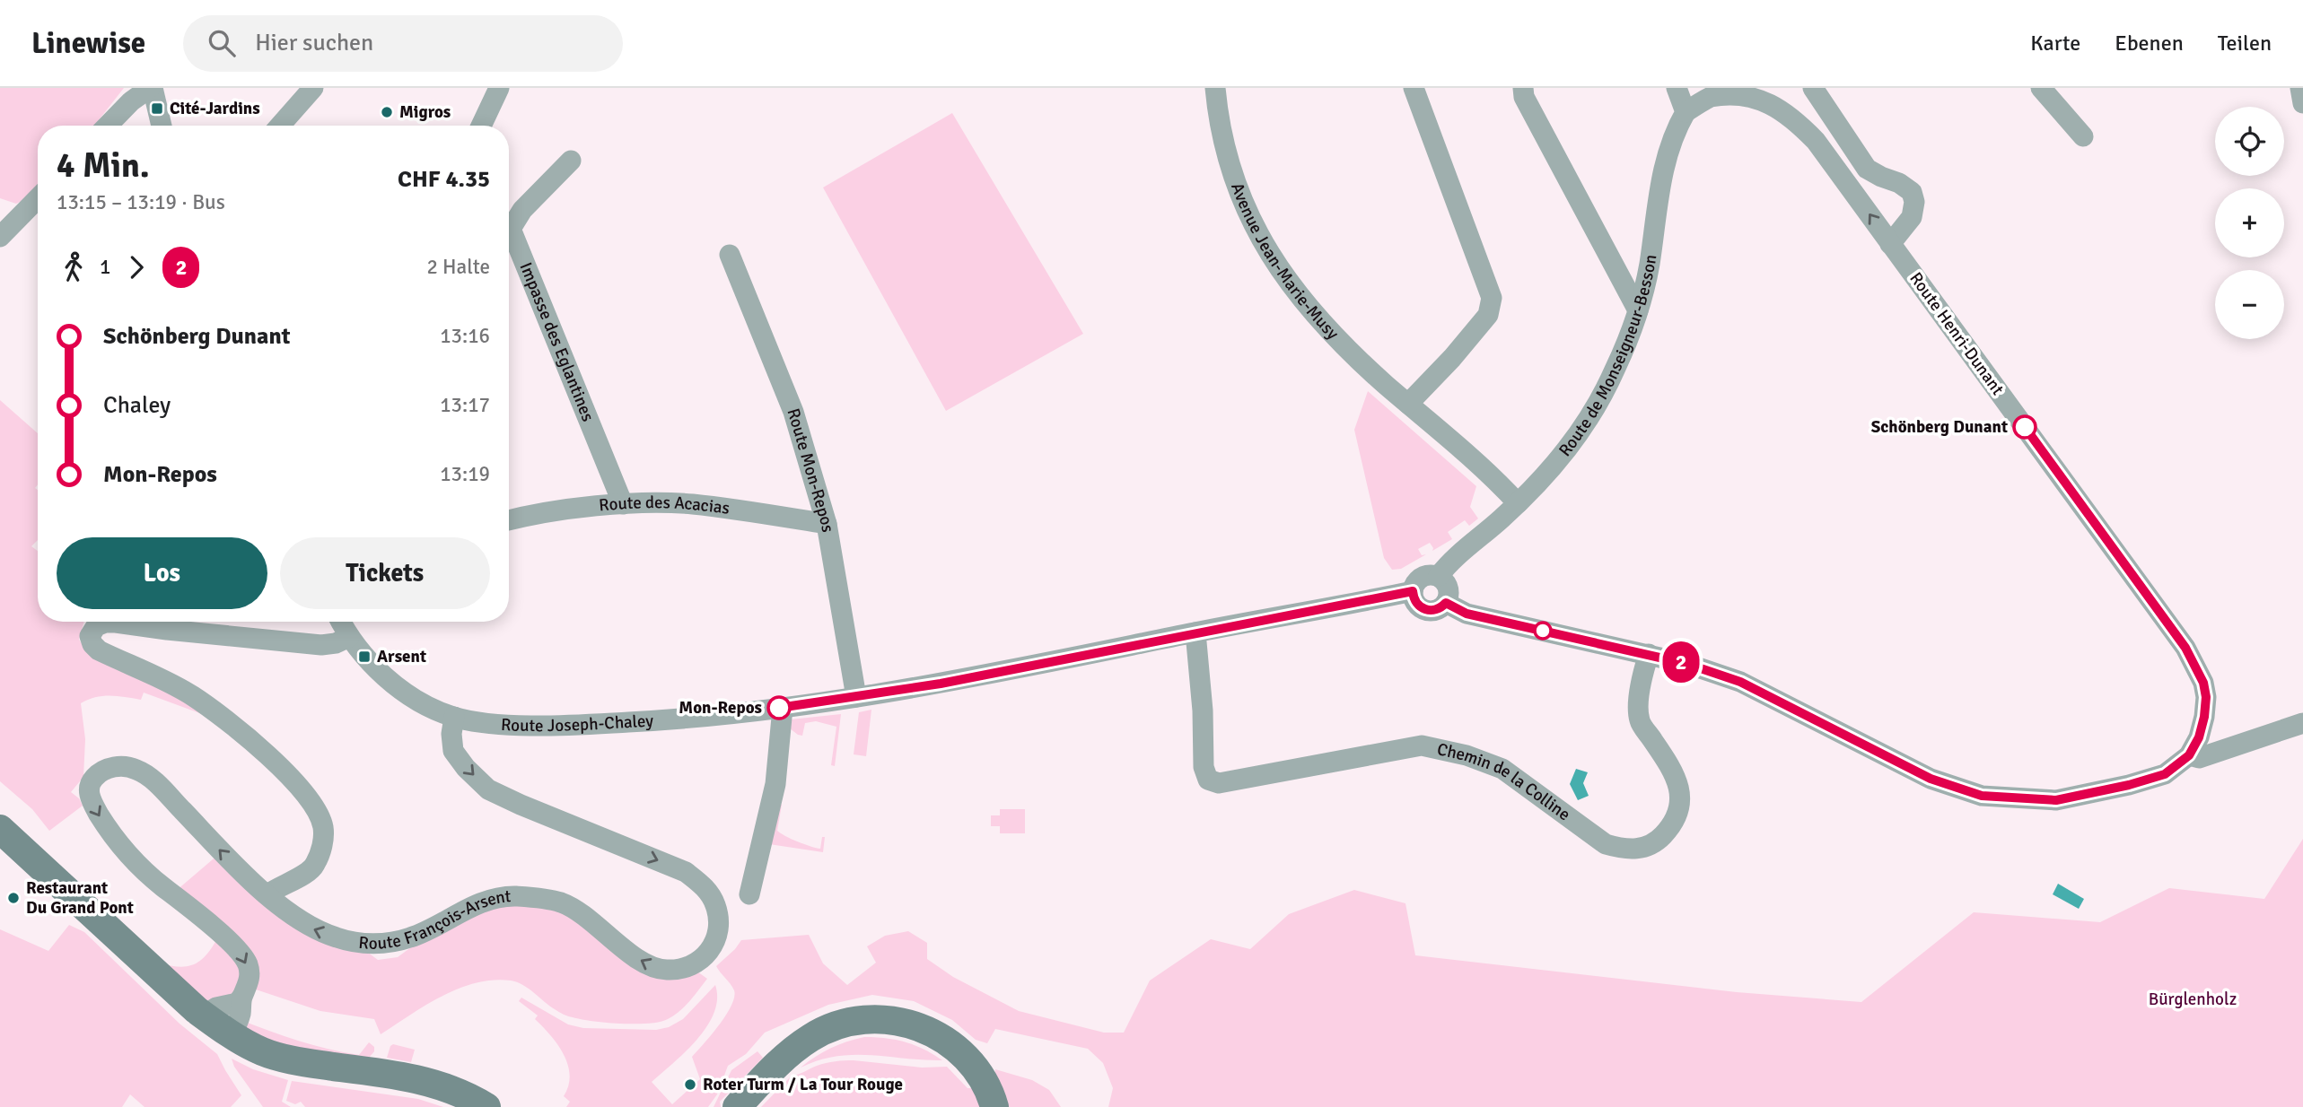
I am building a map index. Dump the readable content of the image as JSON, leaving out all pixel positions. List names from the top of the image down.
{
  "streets": {
    "street": [
      "Avenue Jean-Marie-Musy",
      "Route Henri-Dunant",
      "Impasse des Eglantines",
      "Route de Monseigneur-Besson",
      "Route Mon-Repos",
      "Route des Acacias",
      "Route Joseph-Chaley",
      "Chemin de la Colline",
      "Route François-Arsent"
    ]
  },
  "crossings": [
    ["Avenue Jean-Marie-Musy", "Route de Monseigneur-Besson"],
    ["Route Henri-Dunant", "Route de Monseigneur-Besson"],
    ["Impasse des Eglantines", "Route des Acacias"],
    ["Route de Monseigneur-Besson", "Route Joseph-Chaley"],
    ["Route Mon-Repos", "Route des Acacias"],
    ["Route Mon-Repos", "Route Joseph-Chaley"],
    ["Route Joseph-Chaley", "Chemin de la Colline"],
    ["Route Joseph-Chaley", "Route François-Arsent"]
  ],
  "parks": ["Bürglenholz"],
  "places": {
    "transit": ["Cité-Jardins", "Arsent"],
    "other": [
      "Migros",
      "Schönberg Dunant",
      "Mon-Repos",
      "Restaurant Du Grand Pont",
      "Roter Turm / La Tour Rouge"
    ]
  },
  "lines": ["bus line 2"],
  "page": {
    "header": "Linewise",
    "search": "Hier suchen",
    "nav": ["Karte", "Ebenen", "Teilen"],
    "on_map": "2",
    "map_buttons": ["+", "−"],
    "heading": ["4 Min.", "13:15 – 13:19 · Bus", "CHF 4.35"],
    "legs": ["1", "2", "2 Halte"],
    "list": [
      {
        "name": "Schönberg Dunant",
        "value": "13:16"
      },
      {
        "name": "Chaley",
        "value": "13:17"
      },
      {
        "name": "Mon-Repos",
        "value": "13:19"
      }
    ],
    "buttons": ["Los", "Tickets"]
  }
}
